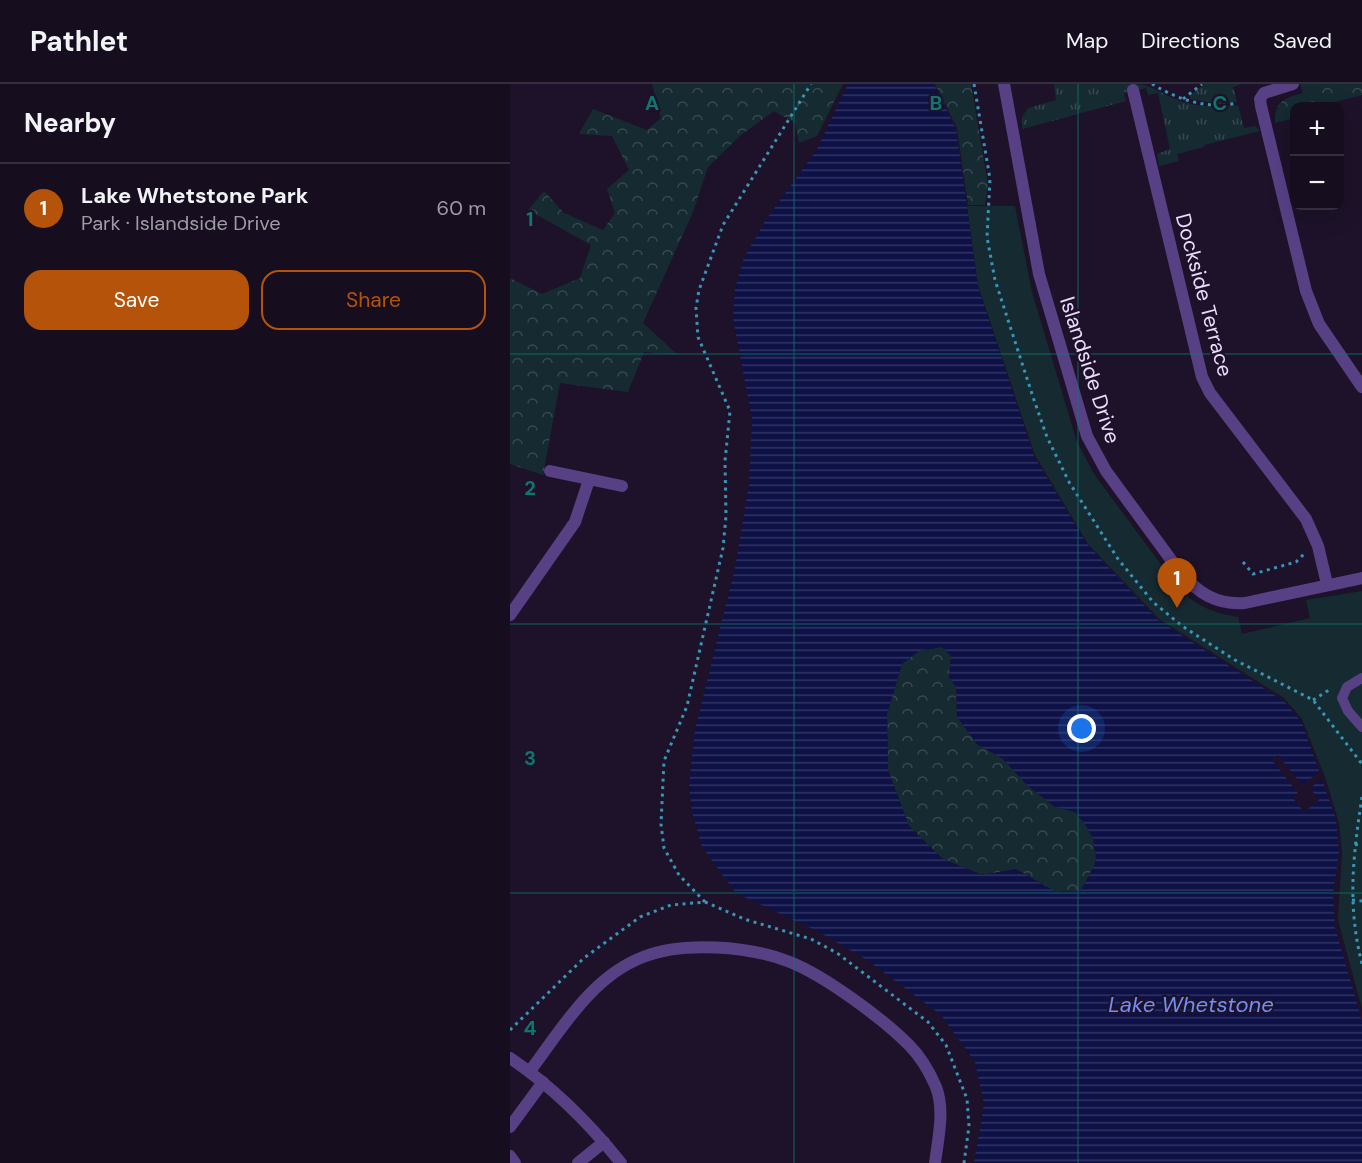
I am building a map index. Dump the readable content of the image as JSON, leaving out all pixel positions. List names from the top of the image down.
{
  "streets": {
    "street": ["Dockside Terrace", "Islandside Drive"]
  },
  "crossings": [
    ["Dockside Terrace", "Islandside Drive"]
  ],
  "water": ["Lake Whetstone"],
  "page": {
    "header": "Pathlet",
    "nav": ["Map", "Directions", "Saved"],
    "heading": "Nearby",
    "map_buttons": ["+", "−"],
    "list": [
      {
        "mark": "1",
        "name": "Lake Whetstone Park",
        "note": "Park · Islandside Drive",
        "value": "60 m"
      }
    ],
    "buttons": ["Save", "Share"],
    "pins": "1"
  },
  "grid": {
    "columns": ["A", "B", "C"],
    "rows": [
      "1",
      "2",
      "3",
      "4"
    ]
  }
}
